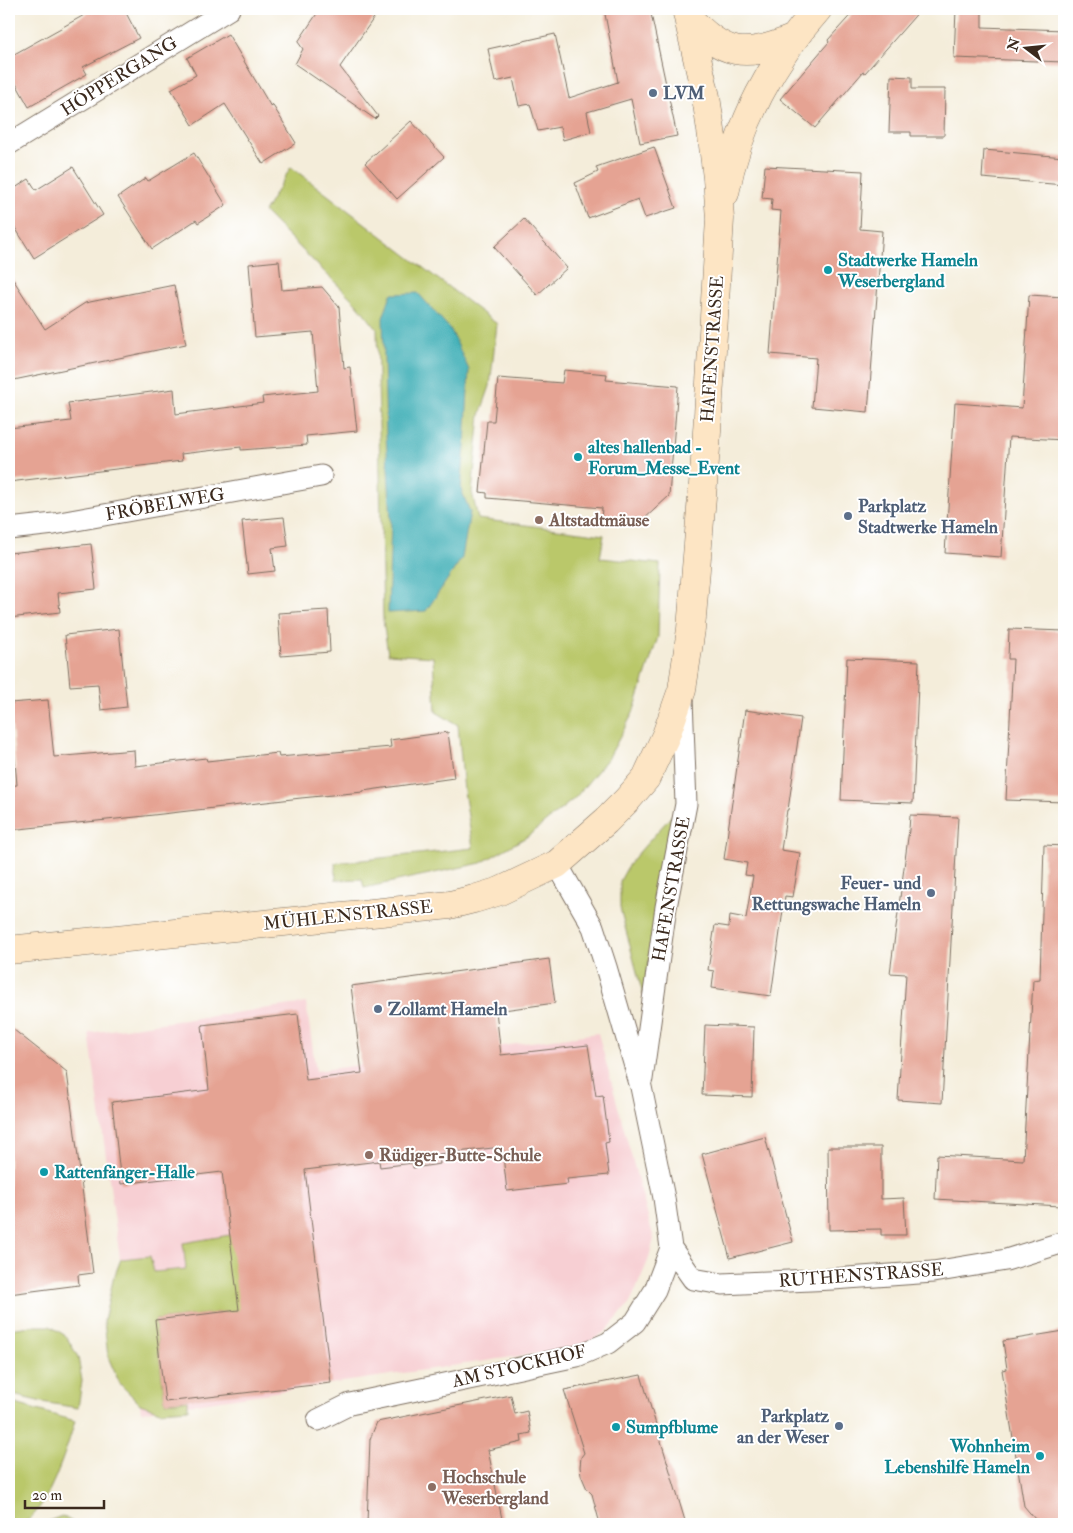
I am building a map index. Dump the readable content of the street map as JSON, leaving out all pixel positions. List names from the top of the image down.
{
  "streets": {
    "main road": ["HAFENSTRASSE", "MÜHLENSTRASSE"],
    "street": [
      "HÖPPERGANG",
      "FRÖBELWEG",
      "RUTHENSTRASSE",
      "AM STOCKHOF"
    ]
  },
  "crossings": [
    ["HAFENSTRASSE", "MÜHLENSTRASSE"],
    ["HAFENSTRASSE", "RUTHENSTRASSE"],
    ["HAFENSTRASSE", "AM STOCKHOF"],
    ["RUTHENSTRASSE", "AM STOCKHOF"]
  ],
  "places": [
    "LVM",
    "Stadtwerke Hameln Weserbergland",
    "altes hallenbad - Forum_Messe_Event",
    "Parkplatz Stadtwerke Hameln",
    "Altstadtmäuse",
    "Feuer- und Rettungswache Hameln",
    "Zollamt Hameln",
    "Rüdiger-Butte-Schule",
    "Rattenfänger-Halle",
    "Parkplatz an der Weser",
    "Sumpfblume",
    "Wohnheim Lebenshilfe Hameln",
    "Hochschule Weserbergland"
  ],
  "scale_bar": "20 m",
  "north": "left"
}
